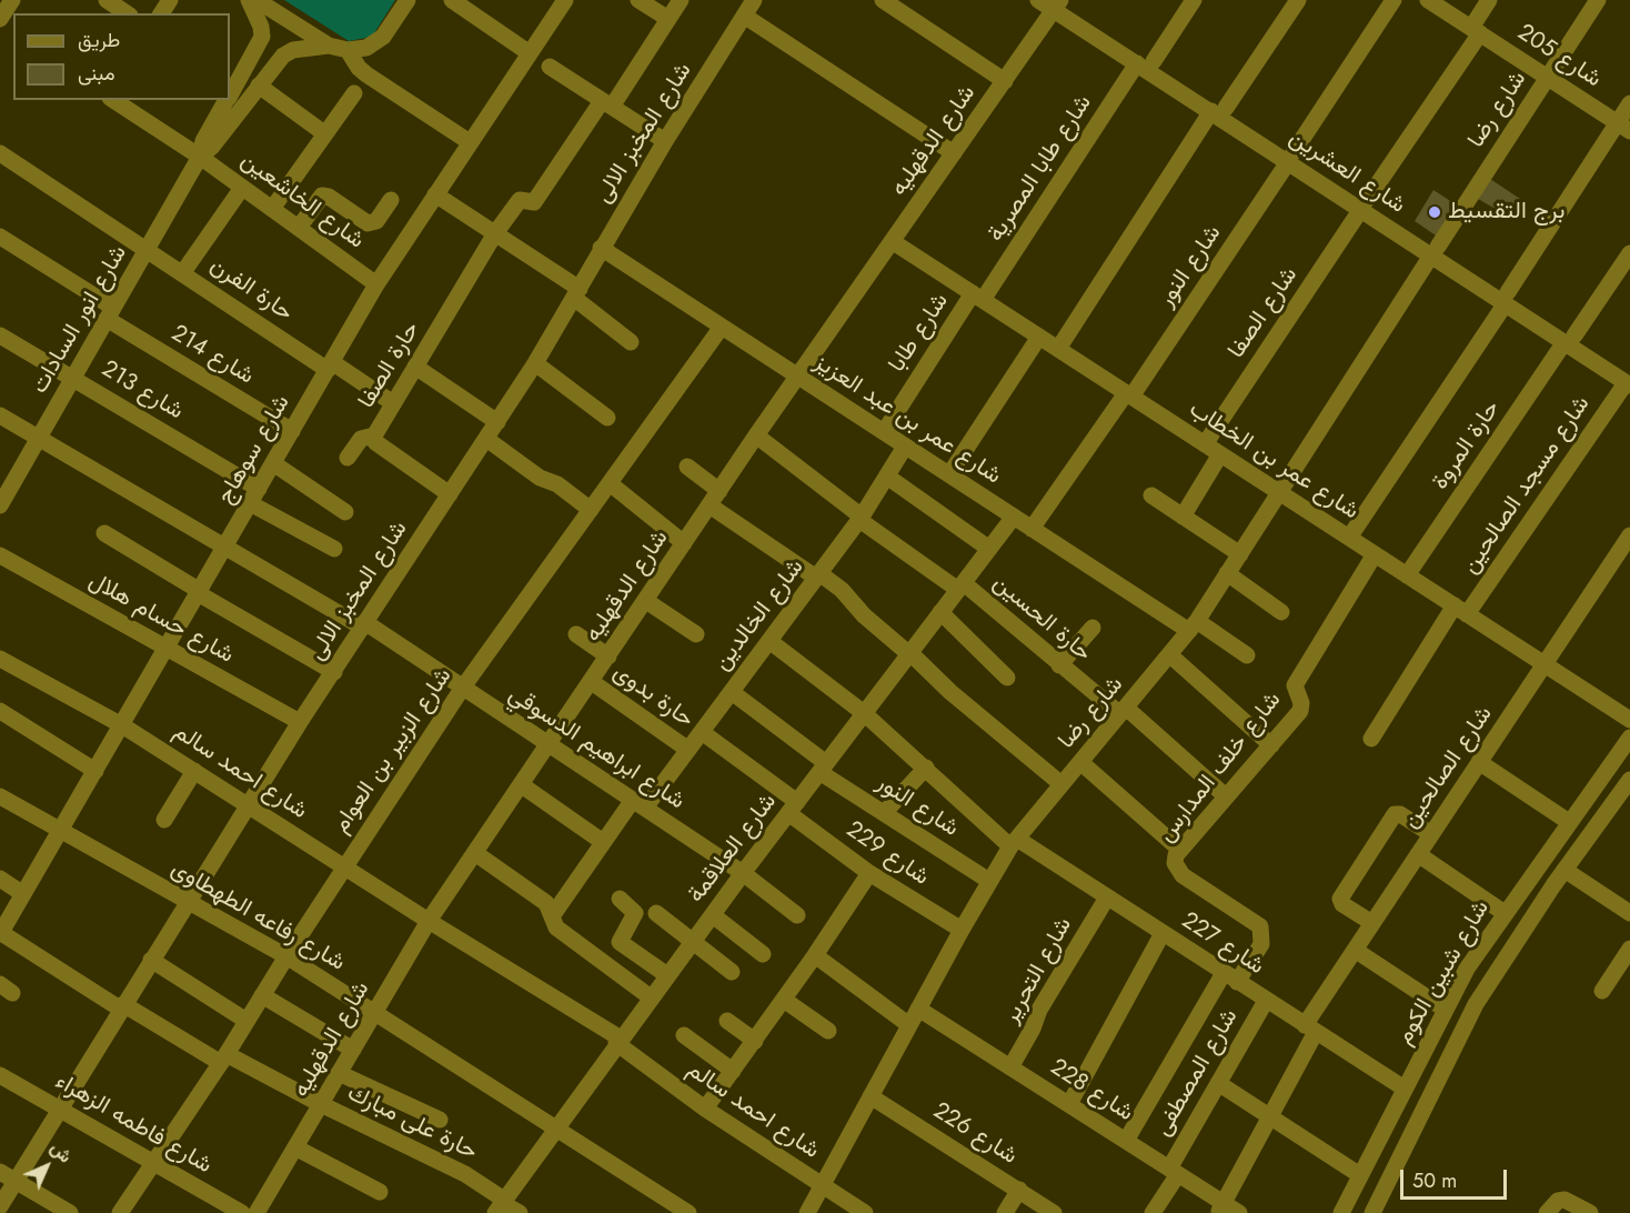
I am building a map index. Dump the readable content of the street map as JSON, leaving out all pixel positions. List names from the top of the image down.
{
  "streets": {
    "street": [
      "شارع 205",
      "شارع رضا",
      "شارع المخبز الالى",
      "شارع الدقهليه",
      "شارع طابا المصرية",
      "شارع العشرين",
      "شارع الخاشعين",
      "شارع النور",
      "حارة الفرن",
      "شارع الصفا",
      "شارع انور السادات",
      "شارع طابا",
      "شارع 214",
      "حارة الصفا",
      "شارع 213",
      "شارع عمر بن عبد العزيز",
      "حارة المروة",
      "شارع سوهاج",
      "شارع عمر بن الخطاب",
      "شارع مسجد الصالحين",
      "شارع الخالدين",
      "شارع حسام هلال",
      "حارة الحسين",
      "حارة بدوى",
      "شارع ابراهيم الدسوقي",
      "شارع الزبير بن العوام",
      "شارع خلف المدارس",
      "شارع الصالحين",
      "شارع احمد سالم",
      "شارع العلاقمة",
      "شارع 229",
      "شارع رفاعه الطهطاوى",
      "شارع 227",
      "شارع التحرير",
      "شارع شبين الكوم",
      "شارع المصطفى",
      "شارع 228",
      "حارة على مبارك",
      "شارع فاطمه الزهراء",
      "شارع 226"
    ]
  },
  "crossings": [
    ["شارع 205", "شارع رضا"],
    ["شارع 205", "شارع الصفا"],
    ["شارع رضا", "شارع العشرين"],
    ["شارع رضا", "شارع النور"],
    ["شارع رضا", "شارع عمر بن عبد العزيز"],
    ["شارع رضا", "شارع عمر بن الخطاب"],
    ["شارع رضا", "حارة الحسين"],
    ["شارع رضا", "شارع احمد سالم"],
    ["شارع رضا", "شارع 229"],
    ["شارع رضا", "شارع 227"],
    ["شارع رضا", "شارع 228"],
    ["شارع رضا", "شارع 226"],
    ["شارع المخبز الالى", "حارة الصفا"],
    ["شارع المخبز الالى", "شارع عمر بن عبد العزيز"],
    ["شارع المخبز الالى", "شارع حسام هلال"],
    ["شارع المخبز الالى", "شارع ابراهيم الدسوقي"],
    ["شارع المخبز الالى", "شارع احمد سالم"],
    ["شارع المخبز الالى", "شارع رفاعه الطهطاوى"],
    ["شارع المخبز الالى", "حارة على مبارك"],
    ["شارع المخبز الالى", "شارع فاطمه الزهراء"],
    ["شارع الدقهليه", "شارع العشرين"],
    ["شارع الدقهليه", "شارع عمر بن عبد العزيز"],
    ["شارع الدقهليه", "شارع عمر بن الخطاب"],
    ["شارع الدقهليه", "حارة الحسين"],
    ["شارع الدقهليه", "حارة بدوى"],
    ["شارع الدقهليه", "شارع ابراهيم الدسوقي"],
    ["شارع الدقهليه", "شارع احمد سالم"],
    ["شارع الدقهليه", "شارع رفاعه الطهطاوى"],
    ["شارع الدقهليه", "حارة على مبارك"],
    ["شارع طابا المصرية", "شارع العشرين"],
    ["شارع طابا المصرية", "شارع طابا"],
    ["شارع طابا المصرية", "شارع عمر بن الخطاب"],
    ["شارع العشرين", "شارع النور"],
    ["شارع العشرين", "شارع الصفا"],
    ["شارع العشرين", "حارة المروة"],
    ["شارع العشرين", "شارع مسجد الصالحين"],
    ["شارع الخاشعين", "شارع انور السادات"],
    ["شارع الخاشعين", "شارع سوهاج"],
    ["شارع النور", "شارع عمر بن عبد العزيز"],
    ["شارع النور", "شارع عمر بن الخطاب"],
    ["شارع النور", "شارع الخالدين"],
    ["شارع النور", "شارع العلاقمة"],
    ["حارة الفرن", "شارع انور السادات"],
    ["حارة الفرن", "حارة الصفا"],
    ["حارة الفرن", "شارع سوهاج"],
    ["شارع الصفا", "شارع عمر بن الخطاب"],
    ["شارع انور السادات", "شارع 214"],
    ["شارع انور السادات", "شارع 213"],
    ["شارع انور السادات", "شارع ابراهيم الدسوقي"],
    ["شارع طابا", "شارع عمر بن عبد العزيز"],
    ["شارع طابا", "شارع عمر بن الخطاب"],
    ["شارع 214", "شارع سوهاج"],
    ["شارع 213", "شارع سوهاج"],
    ["شارع عمر بن عبد العزيز", "شارع الخالدين"],
    ["شارع عمر بن عبد العزيز", "شارع الزبير بن العوام"],
    ["شارع عمر بن عبد العزيز", "شارع العلاقمة"],
    ["حارة المروة", "شارع عمر بن الخطاب"],
    ["شارع سوهاج", "شارع حسام هلال"],
    ["شارع سوهاج", "شارع ابراهيم الدسوقي"],
    ["شارع سوهاج", "شارع احمد سالم"],
    ["شارع سوهاج", "شارع رفاعه الطهطاوى"],
    ["شارع سوهاج", "حارة على مبارك"],
    ["شارع عمر بن الخطاب", "شارع مسجد الصالحين"],
    ["شارع عمر بن الخطاب", "شارع خلف المدارس"],
    ["شارع عمر بن الخطاب", "شارع الصالحين"],
    ["شارع الخالدين", "حارة الحسين"],
    ["شارع الخالدين", "حارة بدوى"],
    ["شارع الخالدين", "شارع ابراهيم الدسوقي"],
    ["شارع الخالدين", "شارع 229"],
    ["شارع الخالدين", "شارع 227"],
    ["حارة الحسين", "شارع خلف المدارس"],
    ["حارة الحسين", "شارع العلاقمة"],
    ["شارع ابراهيم الدسوقي", "شارع الزبير بن العوام"],
    ["شارع ابراهيم الدسوقي", "شارع العلاقمة"],
    ["شارع الزبير بن العوام", "شارع احمد سالم"],
    ["شارع الزبير بن العوام", "شارع رفاعه الطهطاوى"],
    ["شارع الزبير بن العوام", "حارة على مبارك"],
    ["شارع الزبير بن العوام", "شارع فاطمه الزهراء"],
    ["شارع خلف المدارس", "شارع 227"],
    ["شارع الصالحين", "شارع 227"],
    ["شارع الصالحين", "شارع 228"],
    ["شارع احمد سالم", "شارع العلاقمة"],
    ["شارع العلاقمة", "شارع 229"],
    ["شارع العلاقمة", "شارع رفاعه الطهطاوى"],
    ["شارع العلاقمة", "شارع 227"],
    ["شارع العلاقمة", "حارة على مبارك"],
    ["شارع 227", "شارع التحرير"],
    ["شارع 227", "شارع شبين الكوم"],
    ["شارع 227", "شارع المصطفى"],
    ["شارع التحرير", "شارع 228"],
    ["شارع المصطفى", "شارع 228"]
  ],
  "places": ["برج التقسيط"],
  "legend": ["طريق", "مبنى"],
  "scale_bar": "50 m",
  "north": "top right"
}
